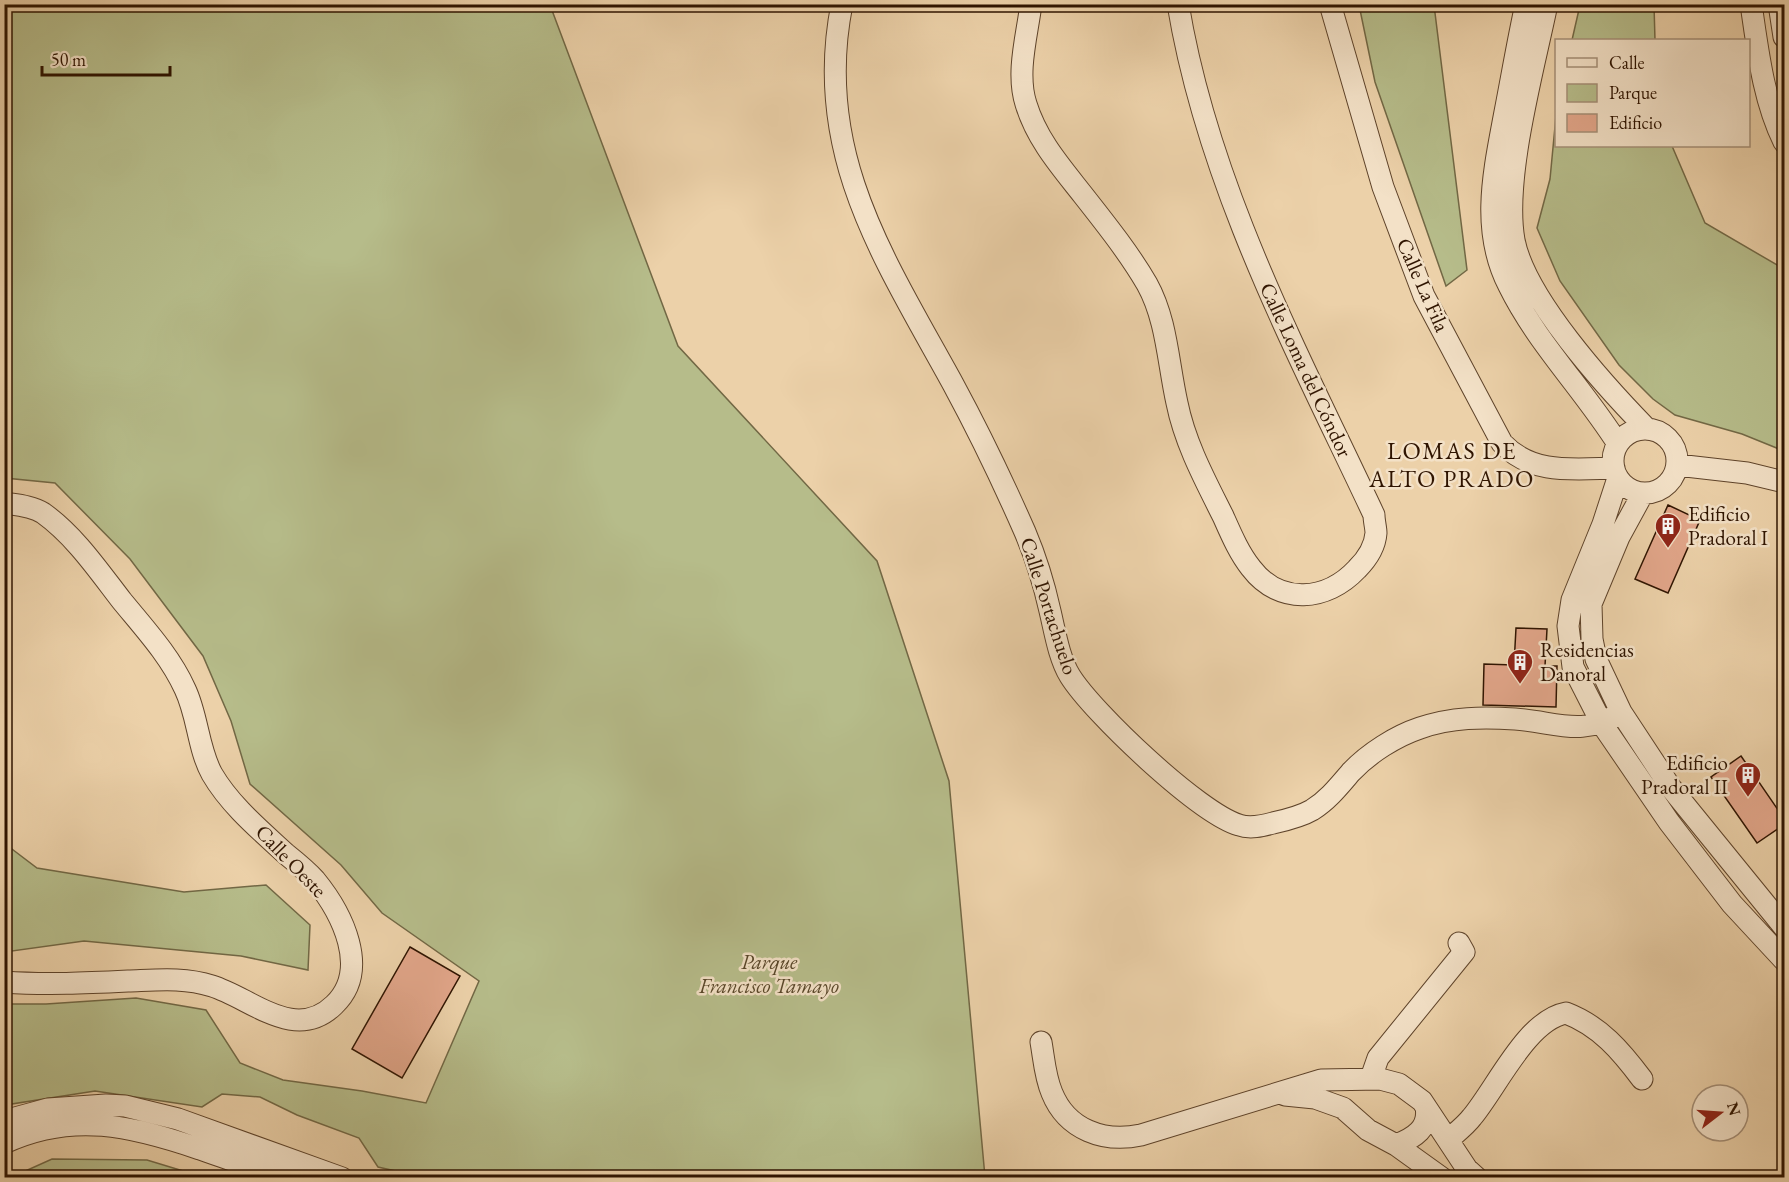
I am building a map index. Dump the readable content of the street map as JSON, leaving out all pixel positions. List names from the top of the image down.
{
  "streets": {
    "street": [
      "Calle La Fila",
      "Calle Loma del Cóndor",
      "Calle Portachuelo",
      "Calle Oeste"
    ]
  },
  "districts": ["LOMAS DE ALTO PRADO"],
  "parks": ["Parque Francisco Tamayo"],
  "places": {
    "building": ["Edificio Pradoral I", "Residencias Danoral", "Edificio Pradoral II"]
  },
  "legend": ["Calle", "Parque", "Edificio"],
  "scale_bar": "50 m",
  "north": "right"
}
